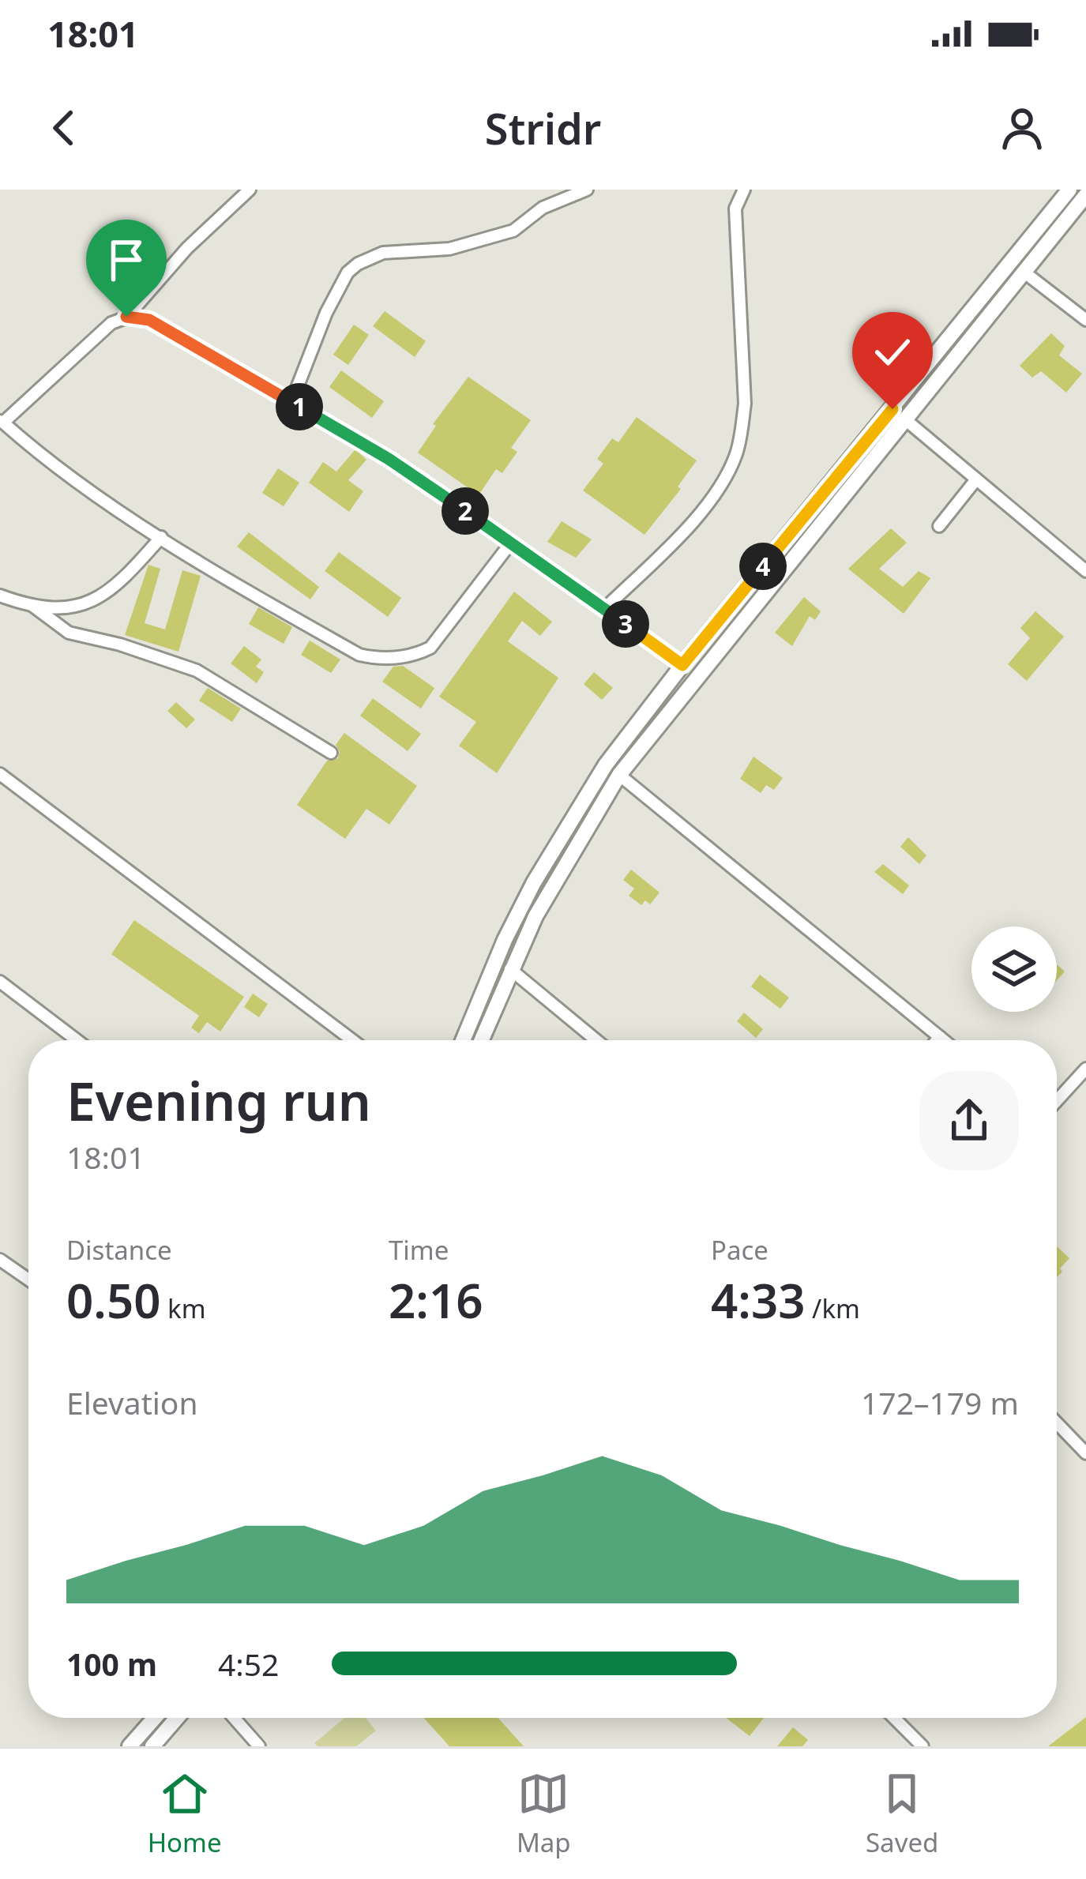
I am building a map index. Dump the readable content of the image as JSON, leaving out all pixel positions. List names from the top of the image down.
{
  "page": {
    "status": "18:01",
    "header": "Stridr",
    "pins": [
      "1",
      "2",
      "4",
      "3"
    ],
    "heading": ["Evening run", "18:01"],
    "stats": [
      ["Distance", "0.50 km"],
      ["Time", "2:16"],
      ["Pace", "4:33 /km"]
    ],
    "chart": ["Elevation", "172–179 m"],
    "list": [
      {
        "name": "100 m",
        "note": "4:52"
      }
    ],
    "tabs": ["Home", "Map", "Saved"]
  }
}
